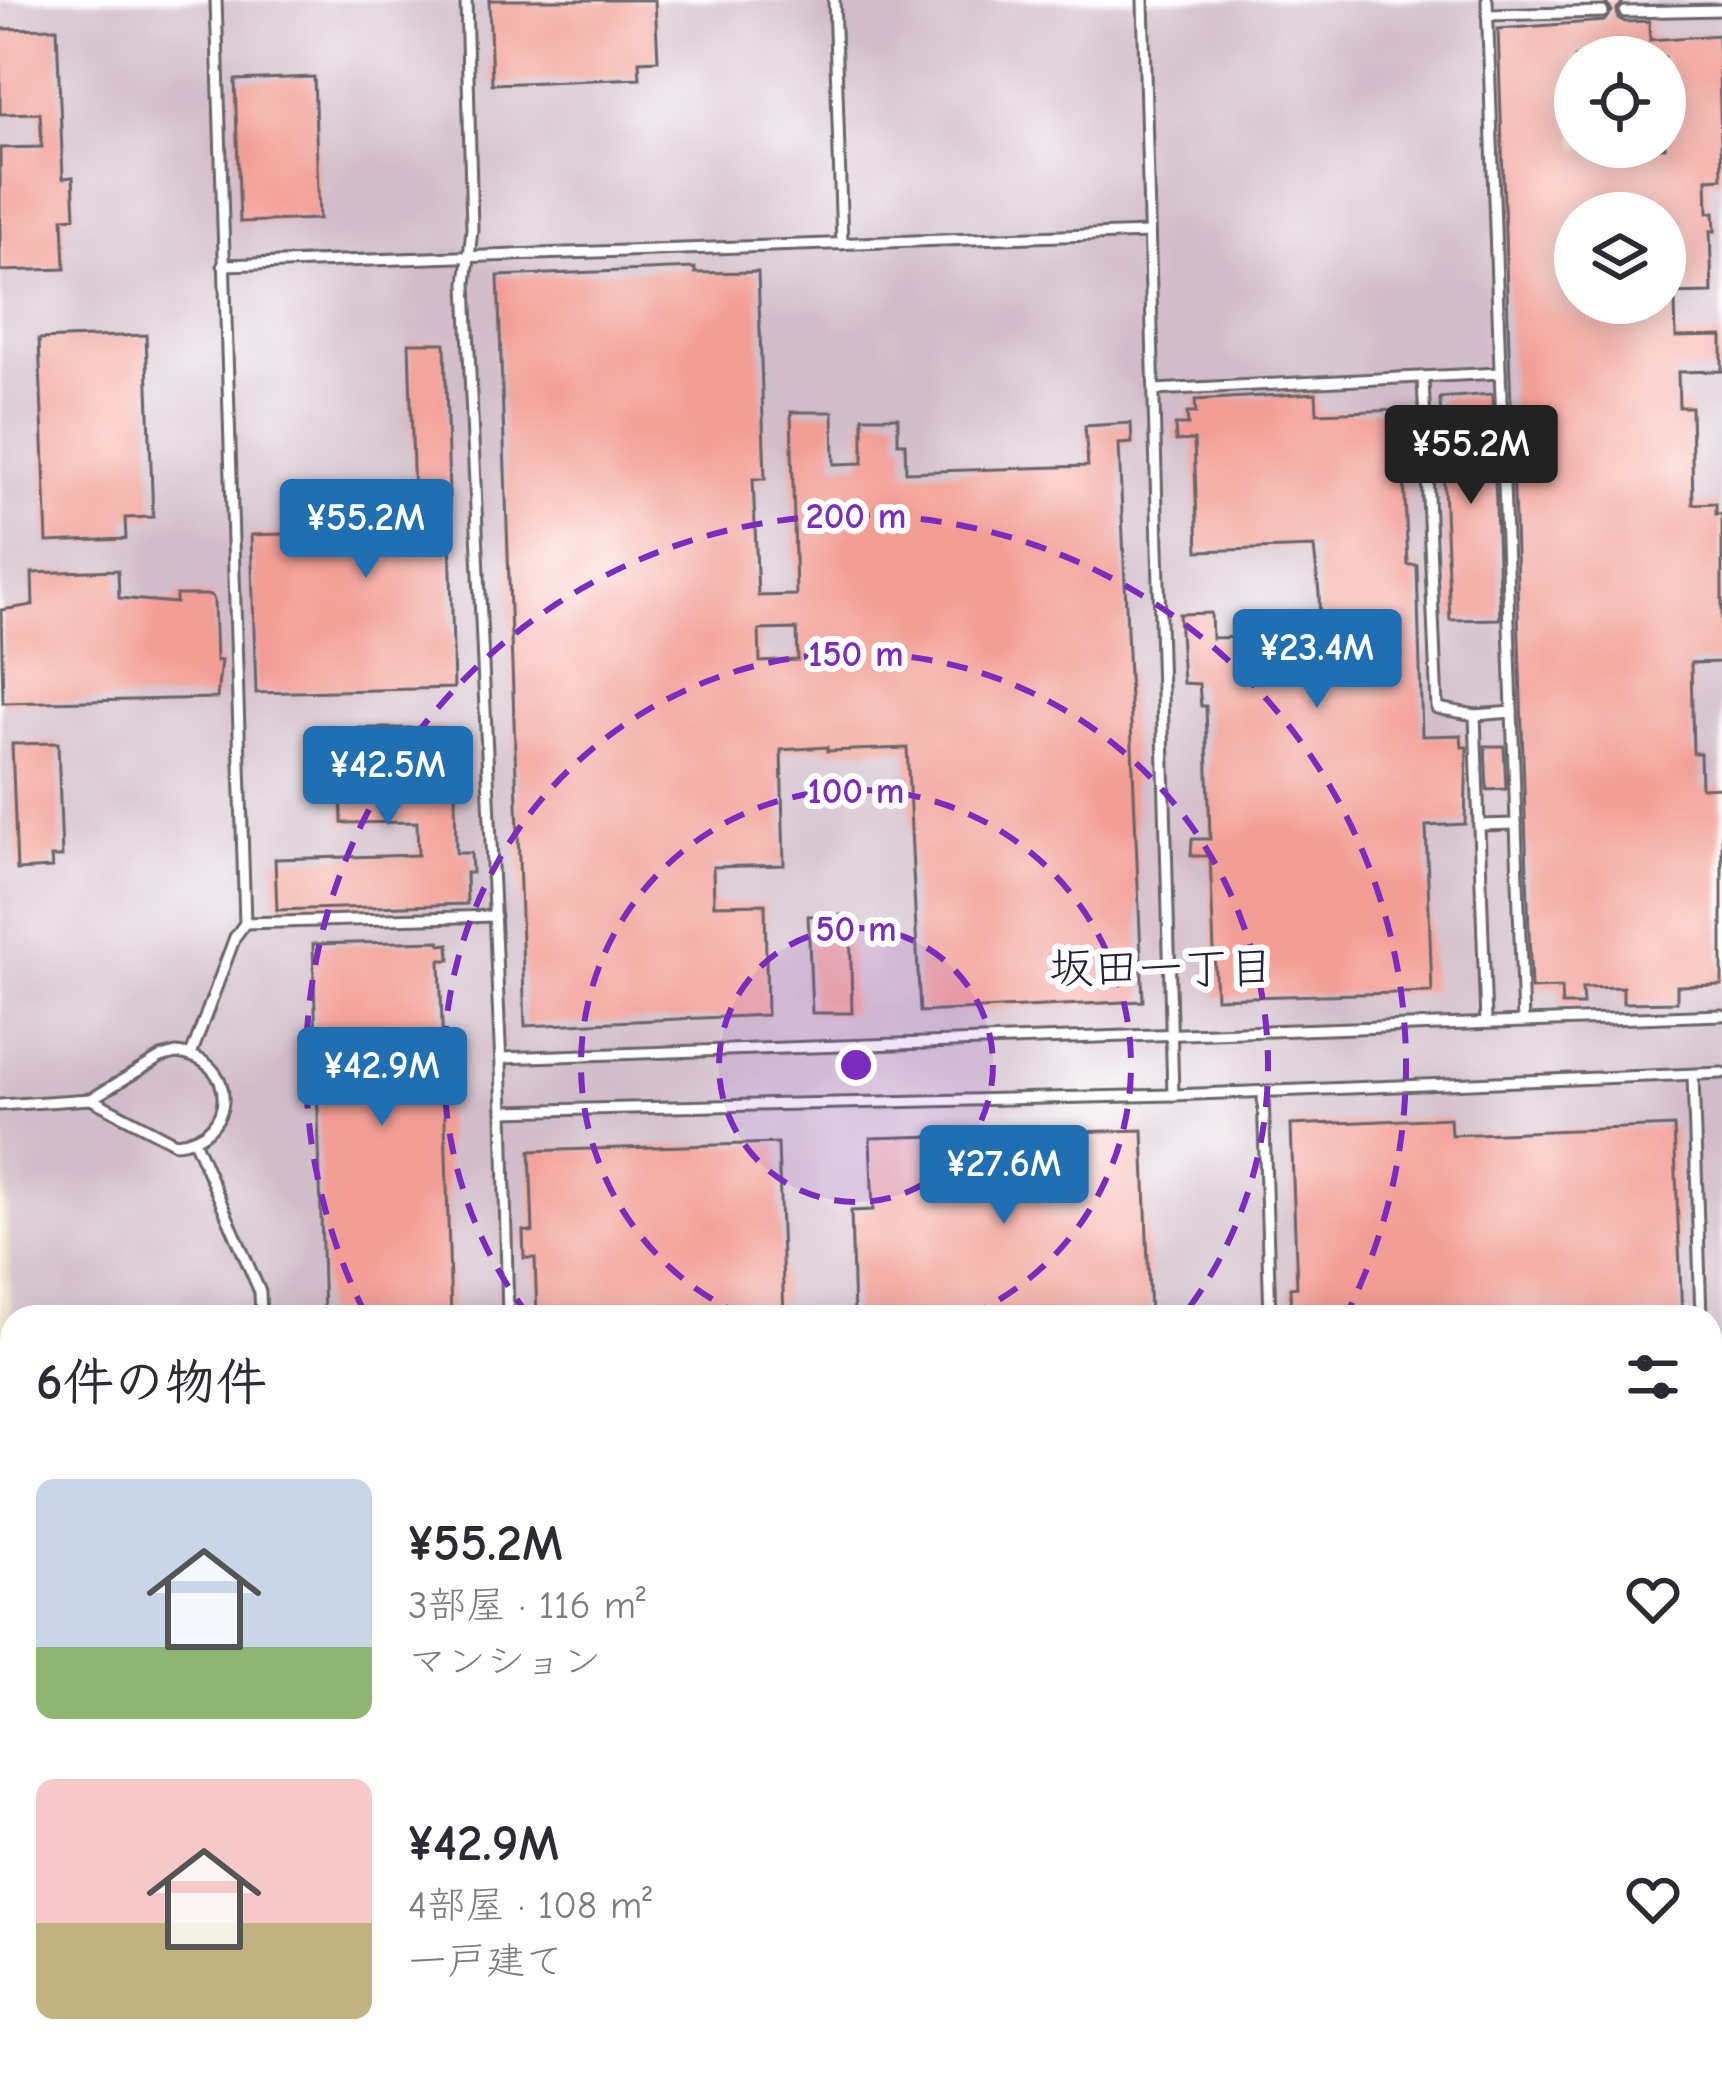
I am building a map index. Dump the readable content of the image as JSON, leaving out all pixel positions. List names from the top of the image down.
{
  "districts": ["坂田一丁目"],
  "page": {
    "price": [
      "¥55.2M",
      "¥55.2M",
      "¥23.4M",
      "¥42.5M",
      "¥42.9M",
      "¥27.6M"
    ],
    "heading": "6件の物件",
    "list": [
      {
        "name": "¥55.2M",
        "note": "3部屋 · 116 m² · マンション"
      },
      {
        "name": "¥42.9M",
        "note": "4部屋 · 108 m² · 一戸建て"
      }
    ]
  },
  "rings": [
    "200 m",
    "150 m",
    "100 m",
    "50 m"
  ]
}
